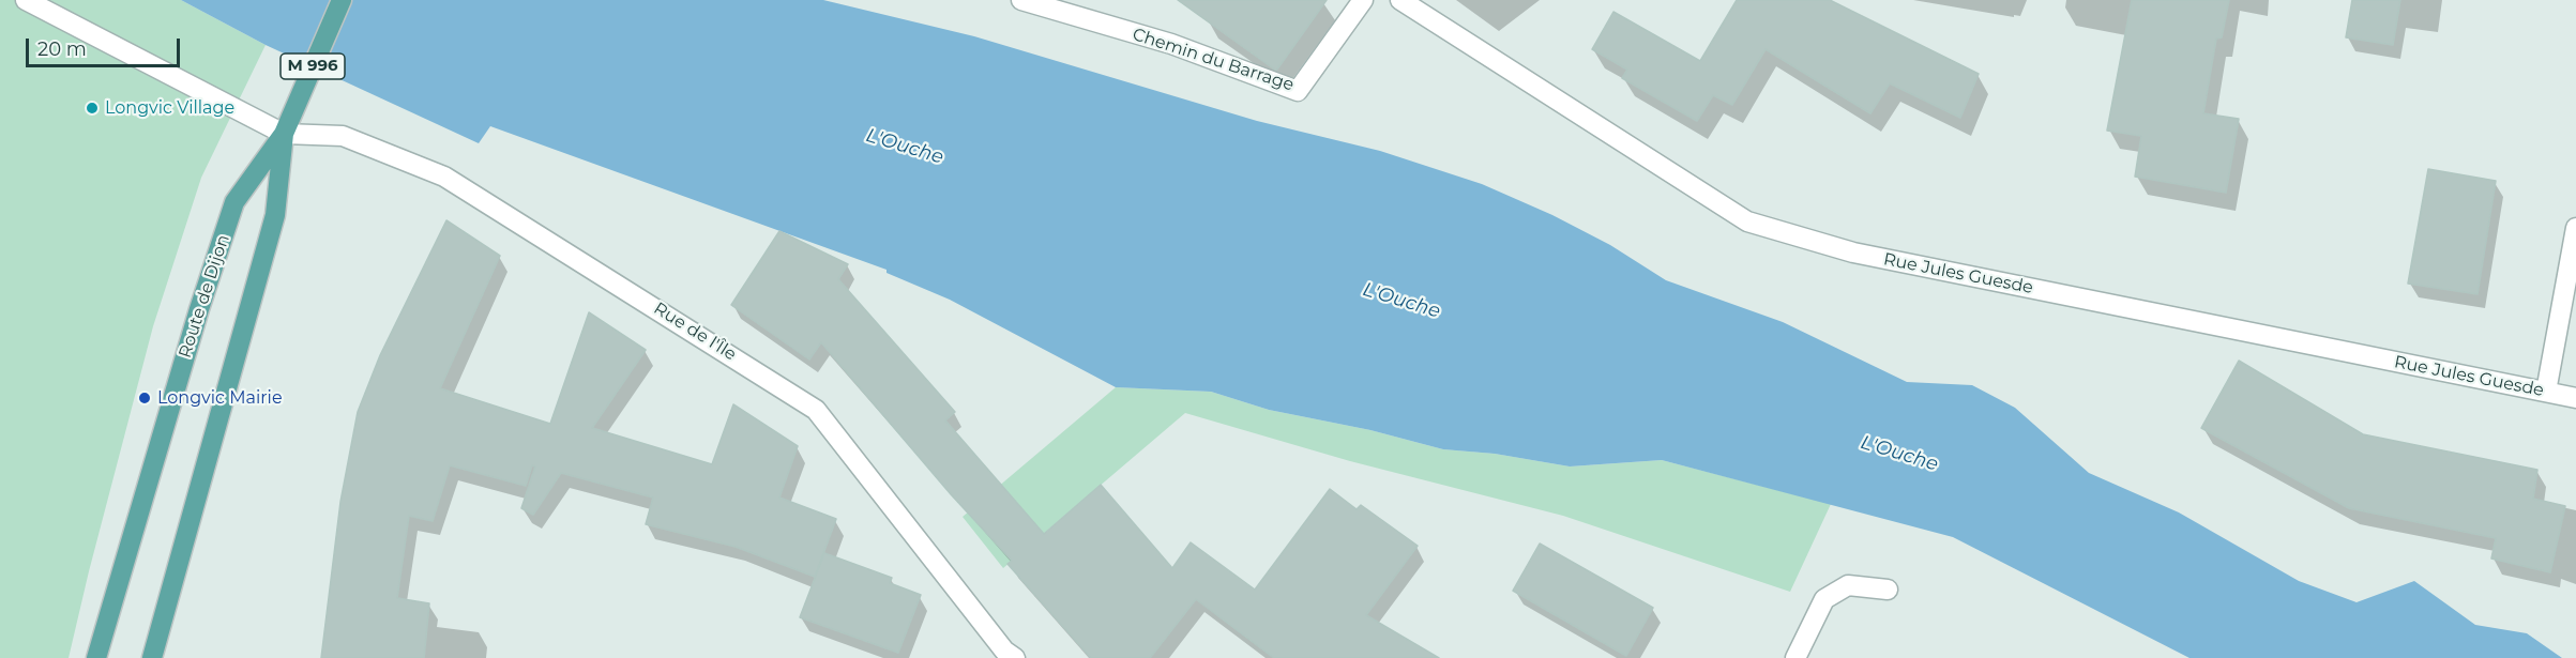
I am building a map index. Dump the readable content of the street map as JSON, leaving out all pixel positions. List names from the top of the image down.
{
  "streets": {
    "main road": ["M 996", "Route de Dijon"],
    "street": ["Chemin du Barrage", "Rue Jules Guesde", "Rue de l'Île"]
  },
  "crossings": [
    ["Route de Dijon", "Rue de l'Île"]
  ],
  "water": ["L'Ouche"],
  "places": ["Longvic Village", "Longvic Mairie"],
  "scale_bar": "20 m"
}
